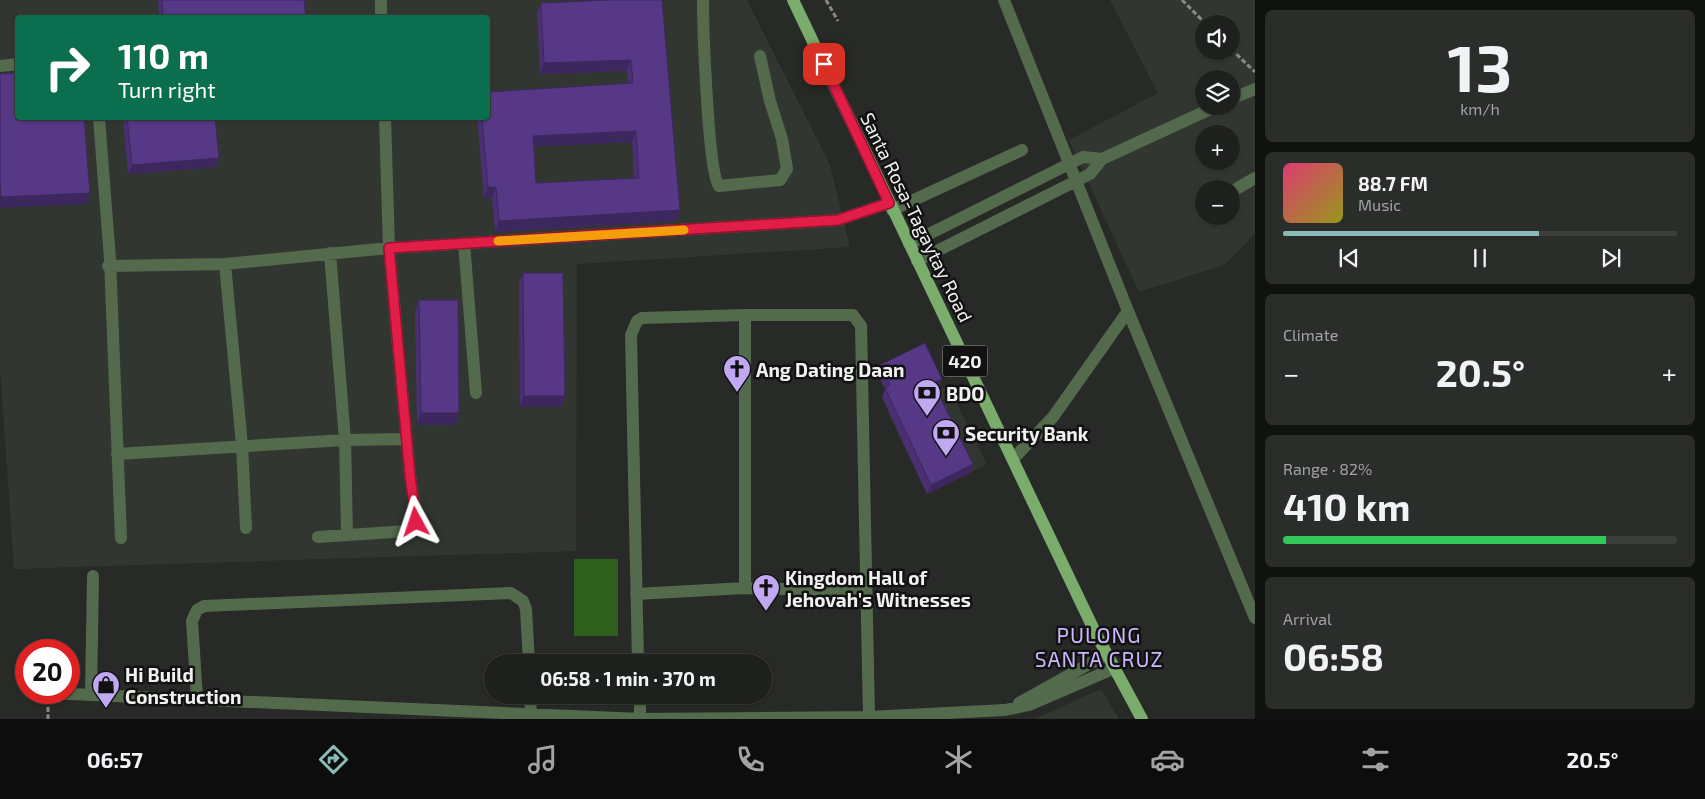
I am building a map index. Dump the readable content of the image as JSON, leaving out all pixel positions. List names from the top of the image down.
{
  "streets": {
    "main road": ["Santa Rosa-Tagaytay Road", "420"]
  },
  "districts": ["PULONG SANTA CRUZ"],
  "places": {
    "church": ["Ang Dating Daan", "Kingdom Hall of Jehovah's Witnesses"],
    "bank": ["BDO", "Security Bank"],
    "shop": ["Hi Build Construction"]
  },
  "page": {
    "tile": [
      ["13", "km/h"],
      "Climate",
      ["Range · 82%", "410 km"],
      ["Arrival", "06:58"]
    ],
    "map_buttons": ["+", "−"],
    "turn": ["110 m", "Turn right"],
    "song": ["88.7 FM", "Music"],
    "heat": ["−", "20.5°", "+"],
    "limit": "20",
    "trip": "06:58 · 1 min · 370 m",
    "tabs": ["06:57", "20.5°"]
  }
}
